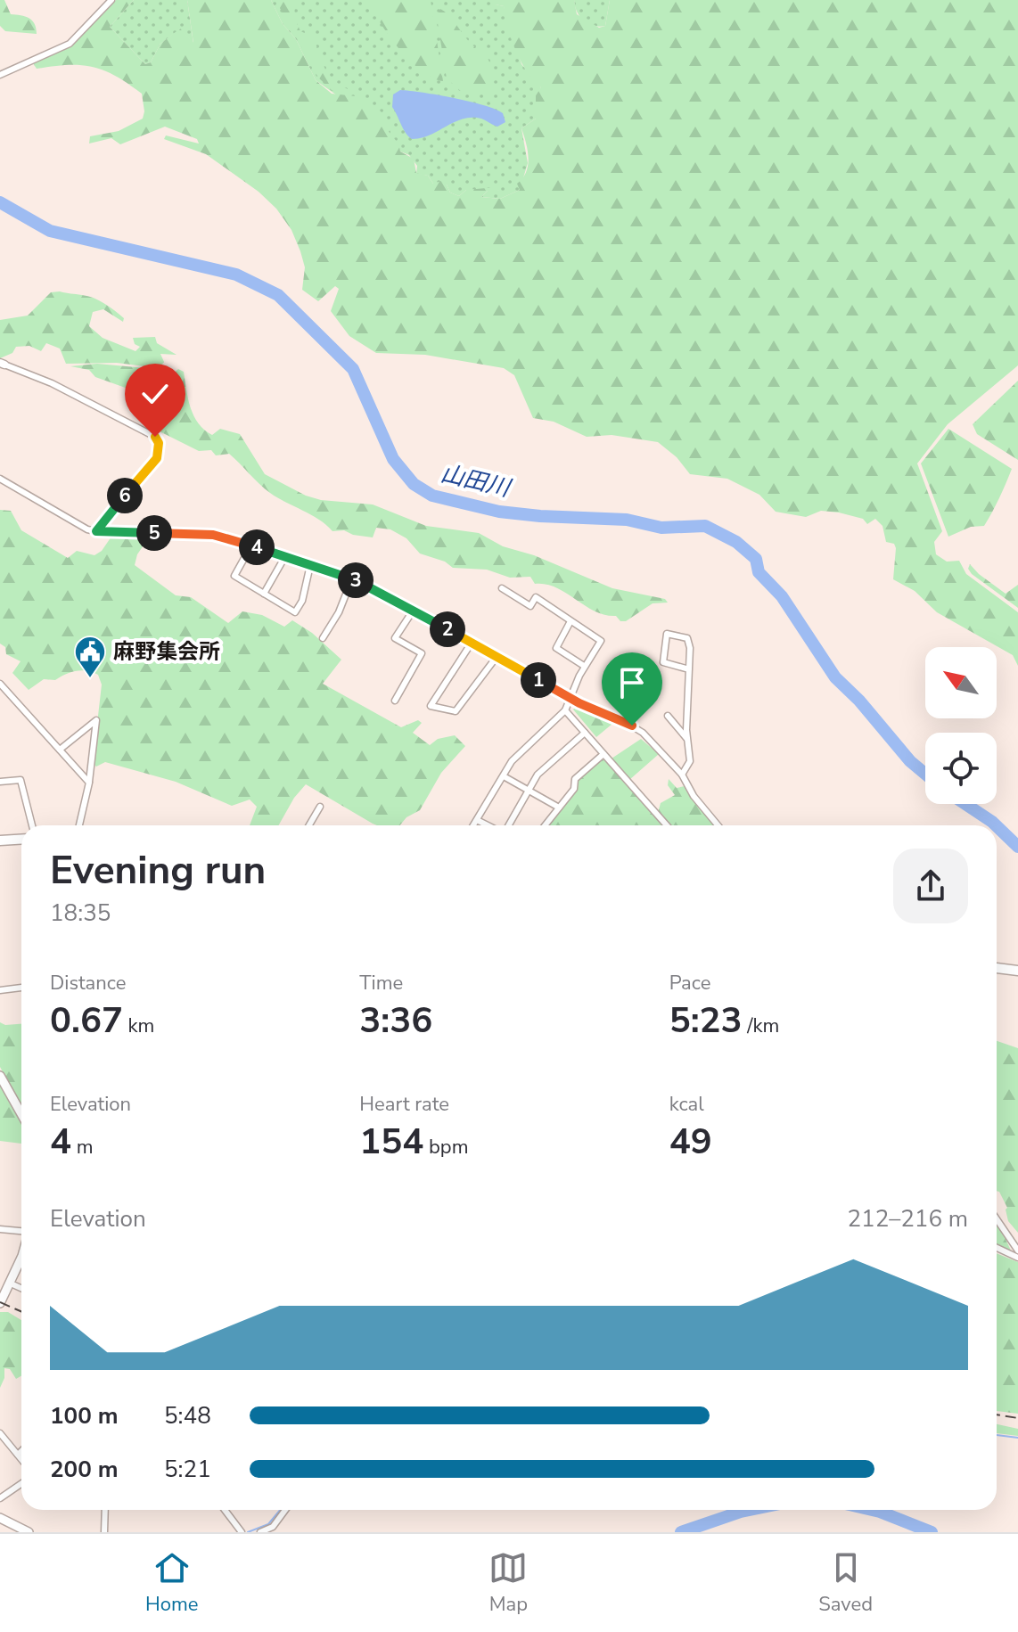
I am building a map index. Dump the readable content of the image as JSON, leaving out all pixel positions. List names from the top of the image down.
{
  "water": ["山田川"],
  "places": {
    "public building": ["麻野集会所"]
  },
  "north": "top left",
  "page": {
    "pins": [
      "6",
      "5",
      "4",
      "3",
      "2",
      "1"
    ],
    "heading": ["Evening run", "18:35"],
    "stats": [
      ["Distance", "0.67 km"],
      ["Time", "3:36"],
      ["Pace", "5:23 /km"],
      ["Elevation", "4 m"],
      ["Heart rate", "154 bpm"],
      ["kcal", "49"]
    ],
    "chart": ["Elevation", "212–216 m"],
    "list": [
      {
        "name": "100 m",
        "note": "5:48"
      },
      {
        "name": "200 m",
        "note": "5:21"
      }
    ],
    "tabs": ["Home", "Map", "Saved"]
  }
}
